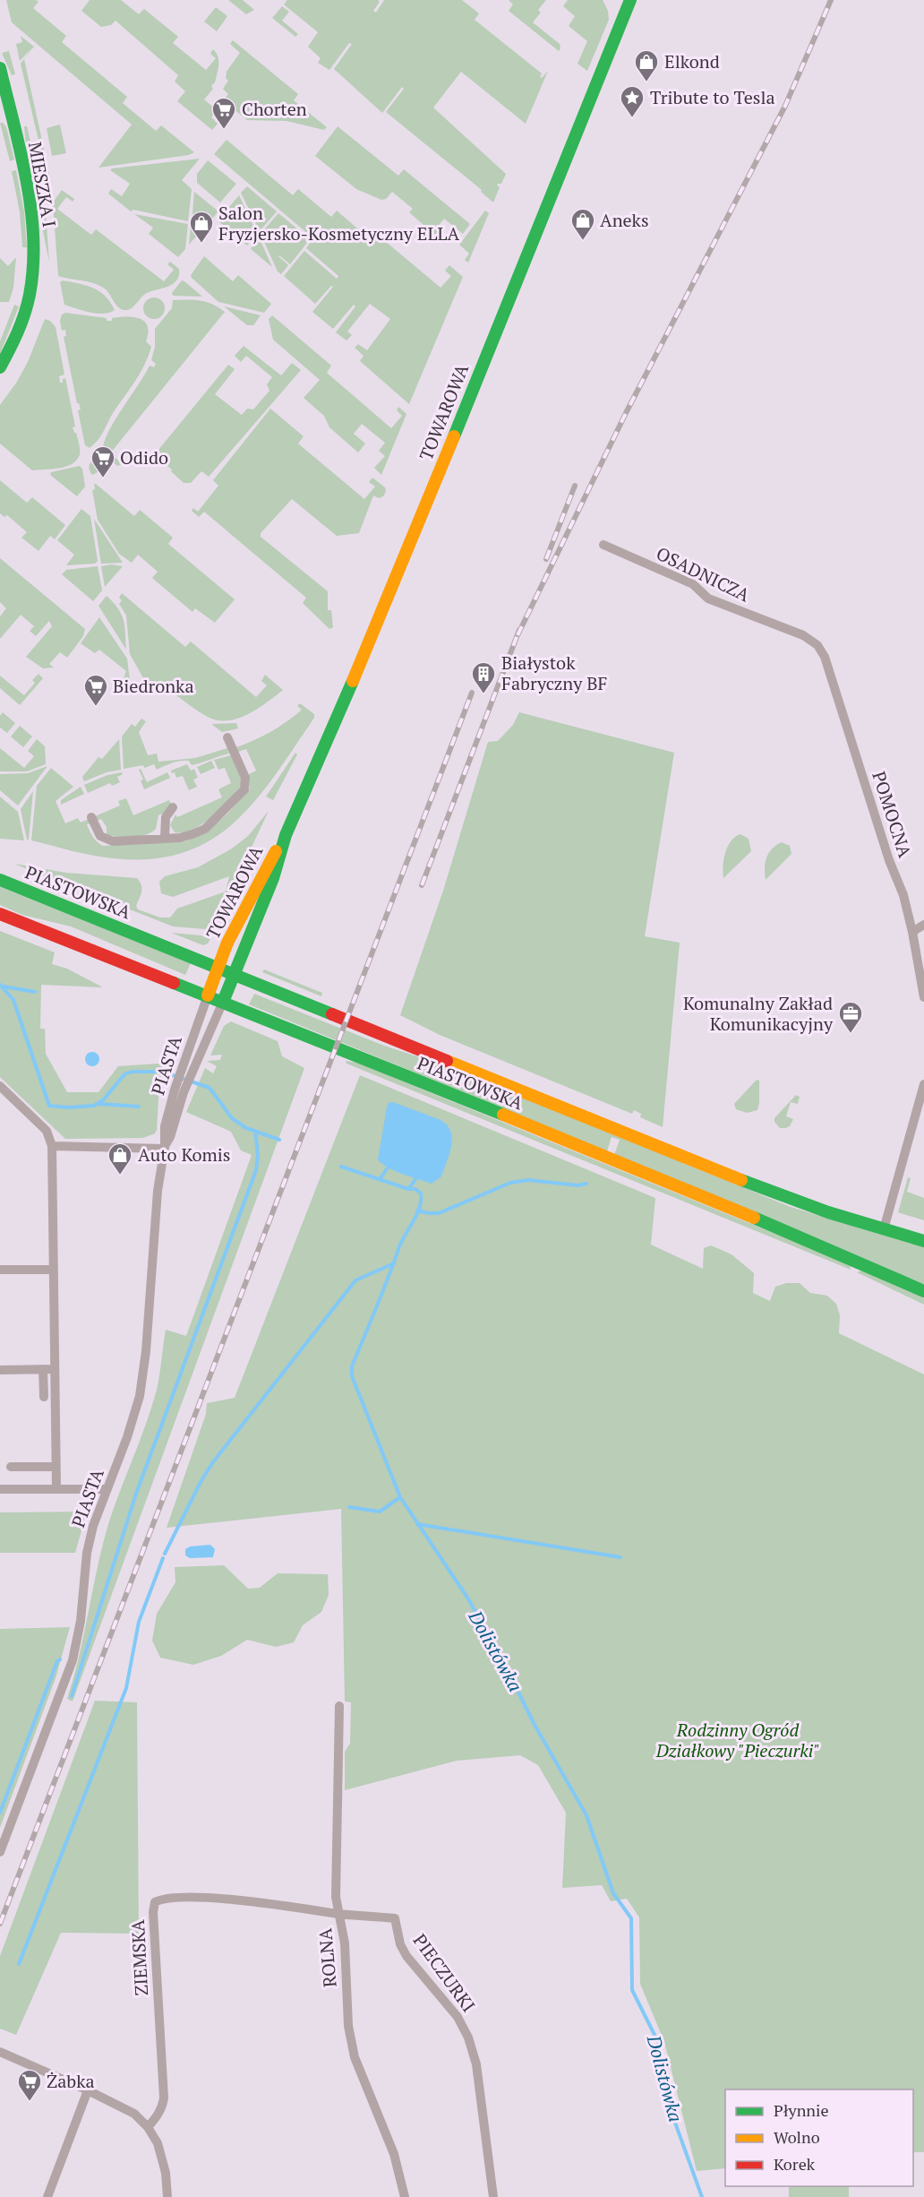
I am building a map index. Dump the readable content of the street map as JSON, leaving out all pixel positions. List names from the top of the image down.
{
  "streets": {
    "main road": ["MIESZKA I", "TOWAROWA", "PIASTOWSKA"],
    "street": [
      "OSADNICZA",
      "POMOCNA",
      "PIASTA",
      "ZIEMSKA",
      "ROLNA",
      "PIECZURKI"
    ]
  },
  "crossings": [
    ["TOWAROWA", "PIASTOWSKA"],
    ["TOWAROWA", "PIASTA"],
    ["OSADNICZA", "POMOCNA"],
    ["PIASTOWSKA", "PIASTA"],
    ["ZIEMSKA", "ROLNA"],
    ["ZIEMSKA", "PIECZURKI"],
    ["ROLNA", "PIECZURKI"]
  ],
  "water": ["Dolistówka"],
  "parks": ["Rodzinny Ogród Działkowy \"Pieczurki\""],
  "places": {
    "shop": [
      "Elkond",
      "Aneks",
      "Salon Fryzjersko-Kosmetyczny ELLA",
      "Auto Komis"
    ],
    "place": ["Tribute to Tesla"],
    "supermarket": [
      "Chorten",
      "Odido",
      "Biedronka",
      "Żabka"
    ],
    "building": ["Białystok Fabryczny BF"],
    "office": ["Komunalny Zakład Komunikacyjny"]
  },
  "legend": ["Płynnie", "Wolno", "Korek"]
}
